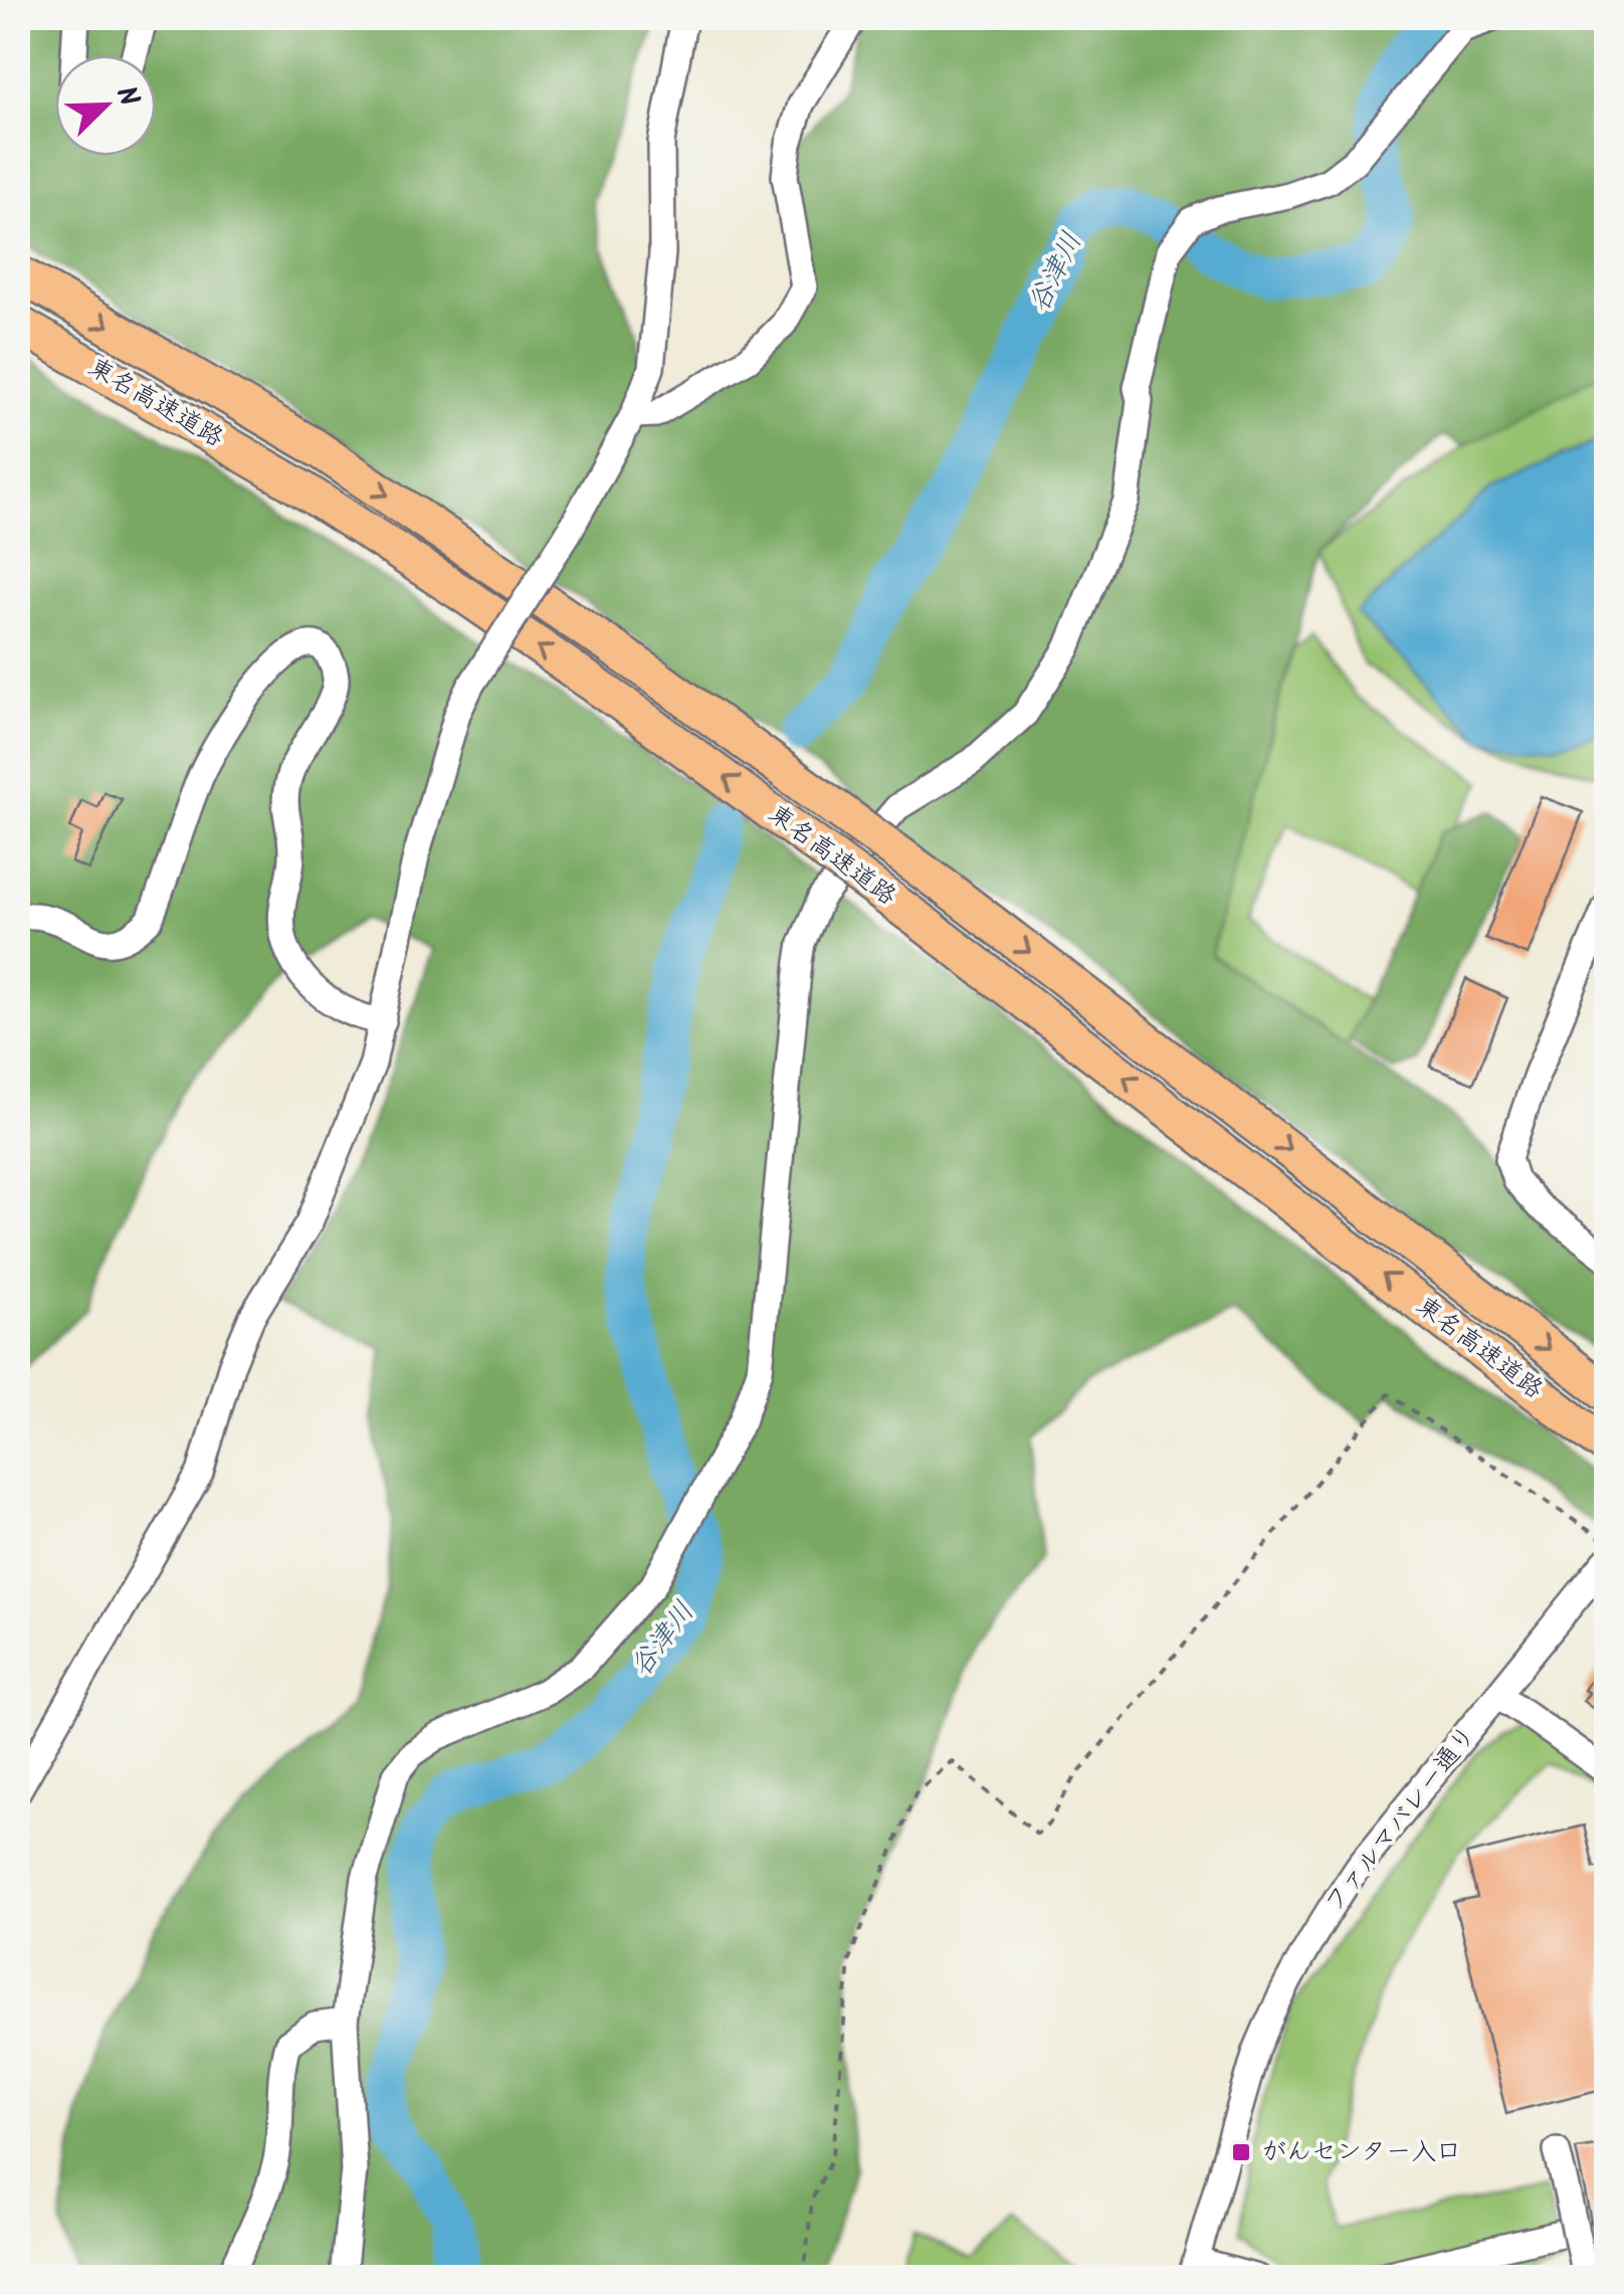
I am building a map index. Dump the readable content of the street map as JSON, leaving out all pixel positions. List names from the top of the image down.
{
  "streets": {
    "highway": ["東名高速道路"],
    "street": ["ファルマバレー通り"]
  },
  "water": ["谷津川"],
  "places": {
    "transit": ["がんセンター入口"]
  },
  "north": "top right"
}
